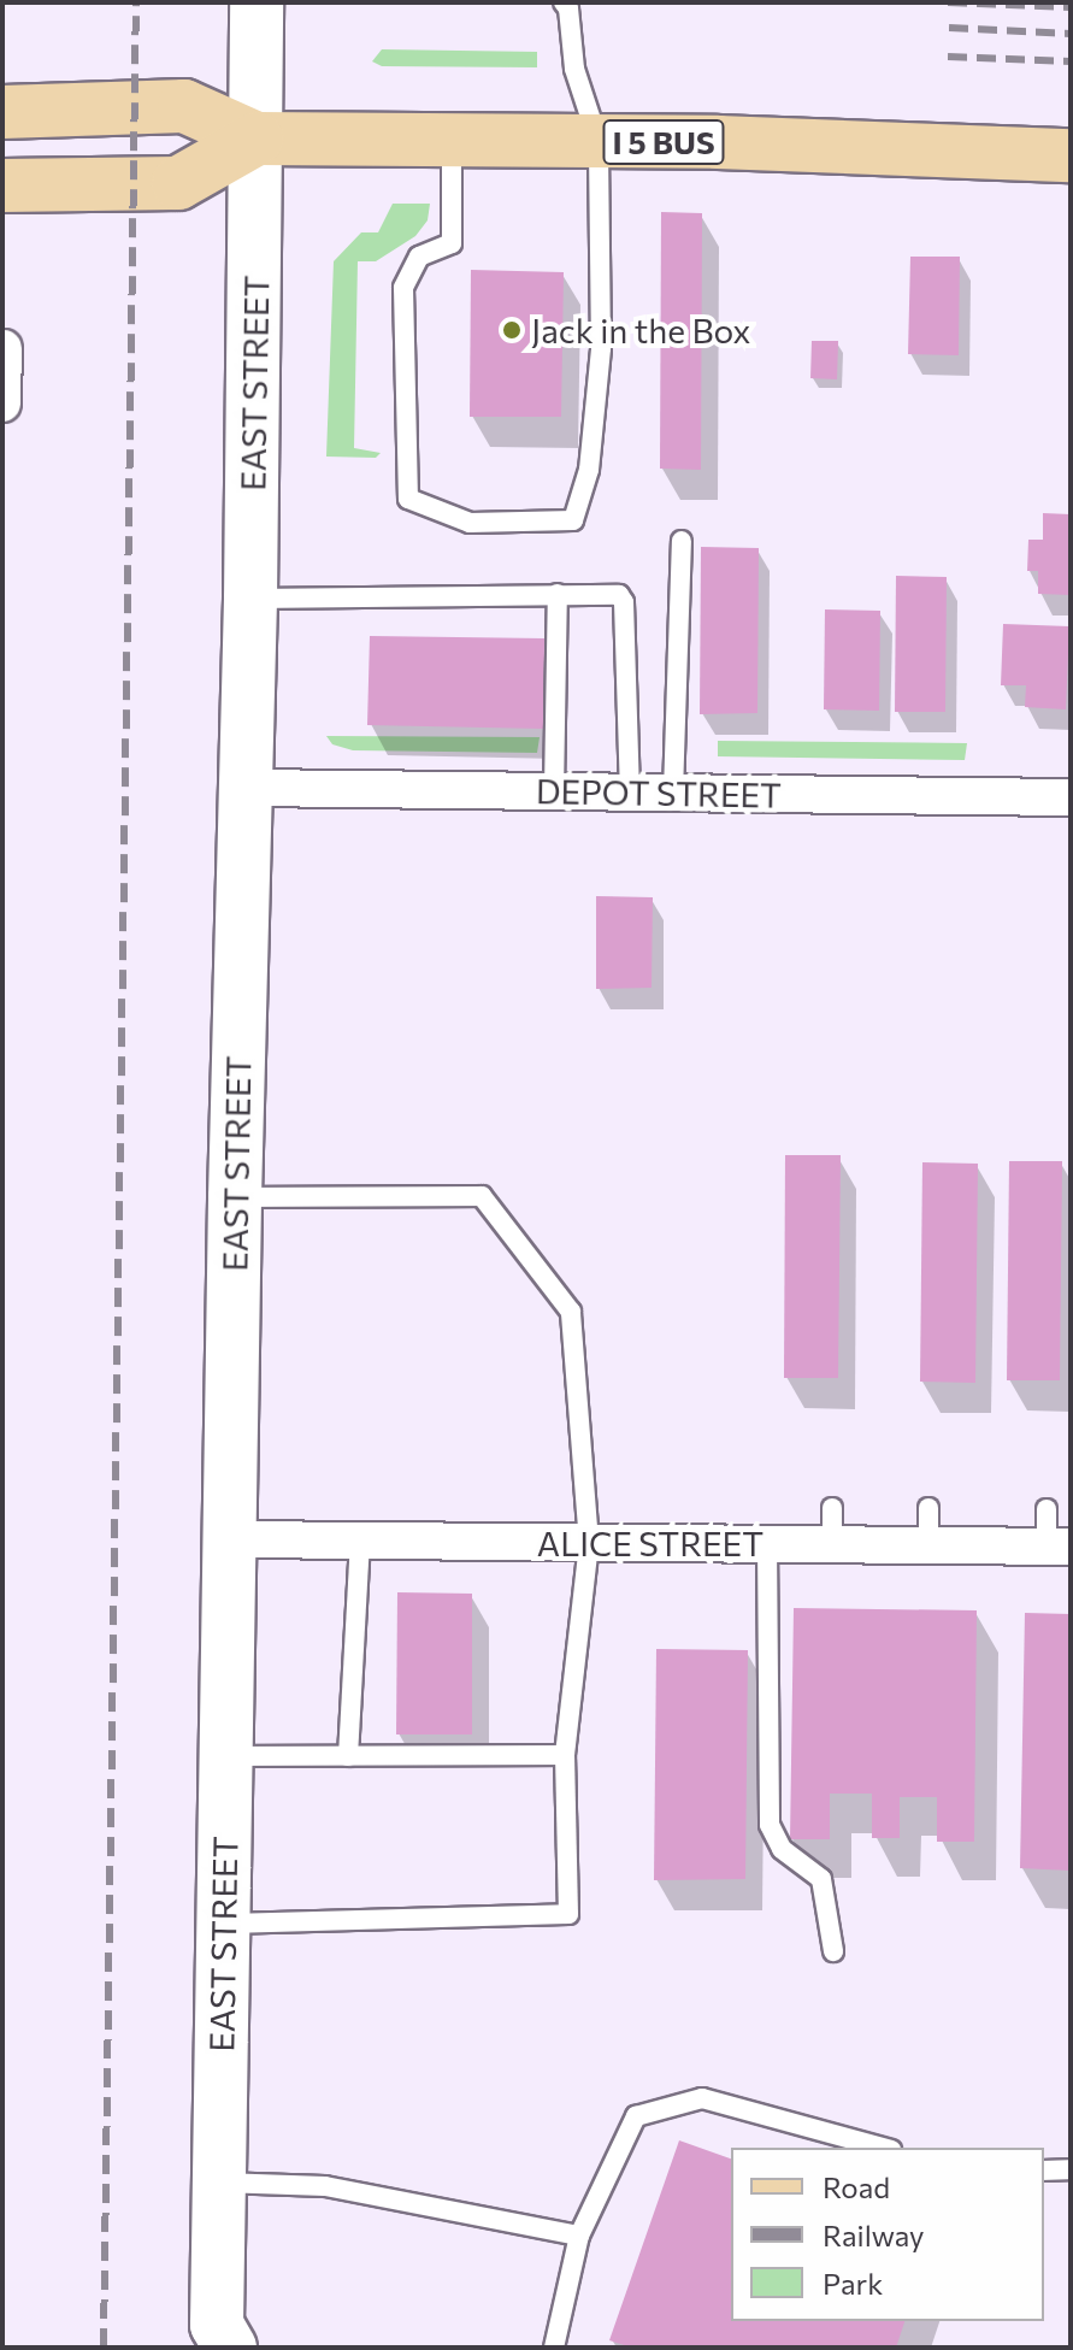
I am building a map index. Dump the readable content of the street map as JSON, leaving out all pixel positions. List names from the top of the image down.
{
  "streets": {
    "main road": ["I 5 BUS", "EAST STREET"],
    "street": ["DEPOT STREET", "ALICE STREET"]
  },
  "crossings": [
    ["I 5 BUS", "EAST STREET"],
    ["EAST STREET", "DEPOT STREET"],
    ["EAST STREET", "ALICE STREET"]
  ],
  "places": ["Jack in the Box"],
  "legend": ["Road", "Railway", "Park"]
}
